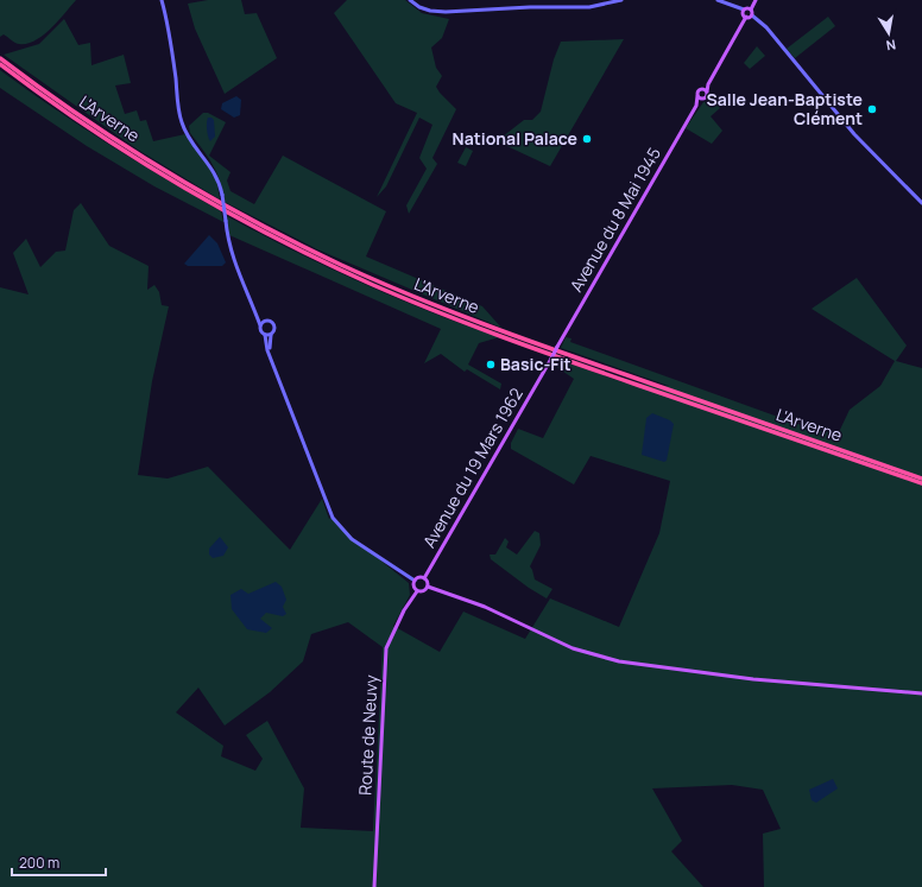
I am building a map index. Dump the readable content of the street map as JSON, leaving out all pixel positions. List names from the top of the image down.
{
  "streets": {
    "highway": ["L'Arverne"],
    "main road": ["Avenue du 8 Mai 1945", "Avenue du 19 Mars 1962", "Route de Neuvy"]
  },
  "crossings": [
    ["Avenue du 8 Mai 1945", "Avenue du 19 Mars 1962"],
    ["Avenue du 19 Mars 1962", "Route de Neuvy"]
  ],
  "places": ["Salle Jean-Baptiste Clément", "National Palace", "Basic-Fit"],
  "scale_bar": "200 m",
  "north": "bottom"
}
